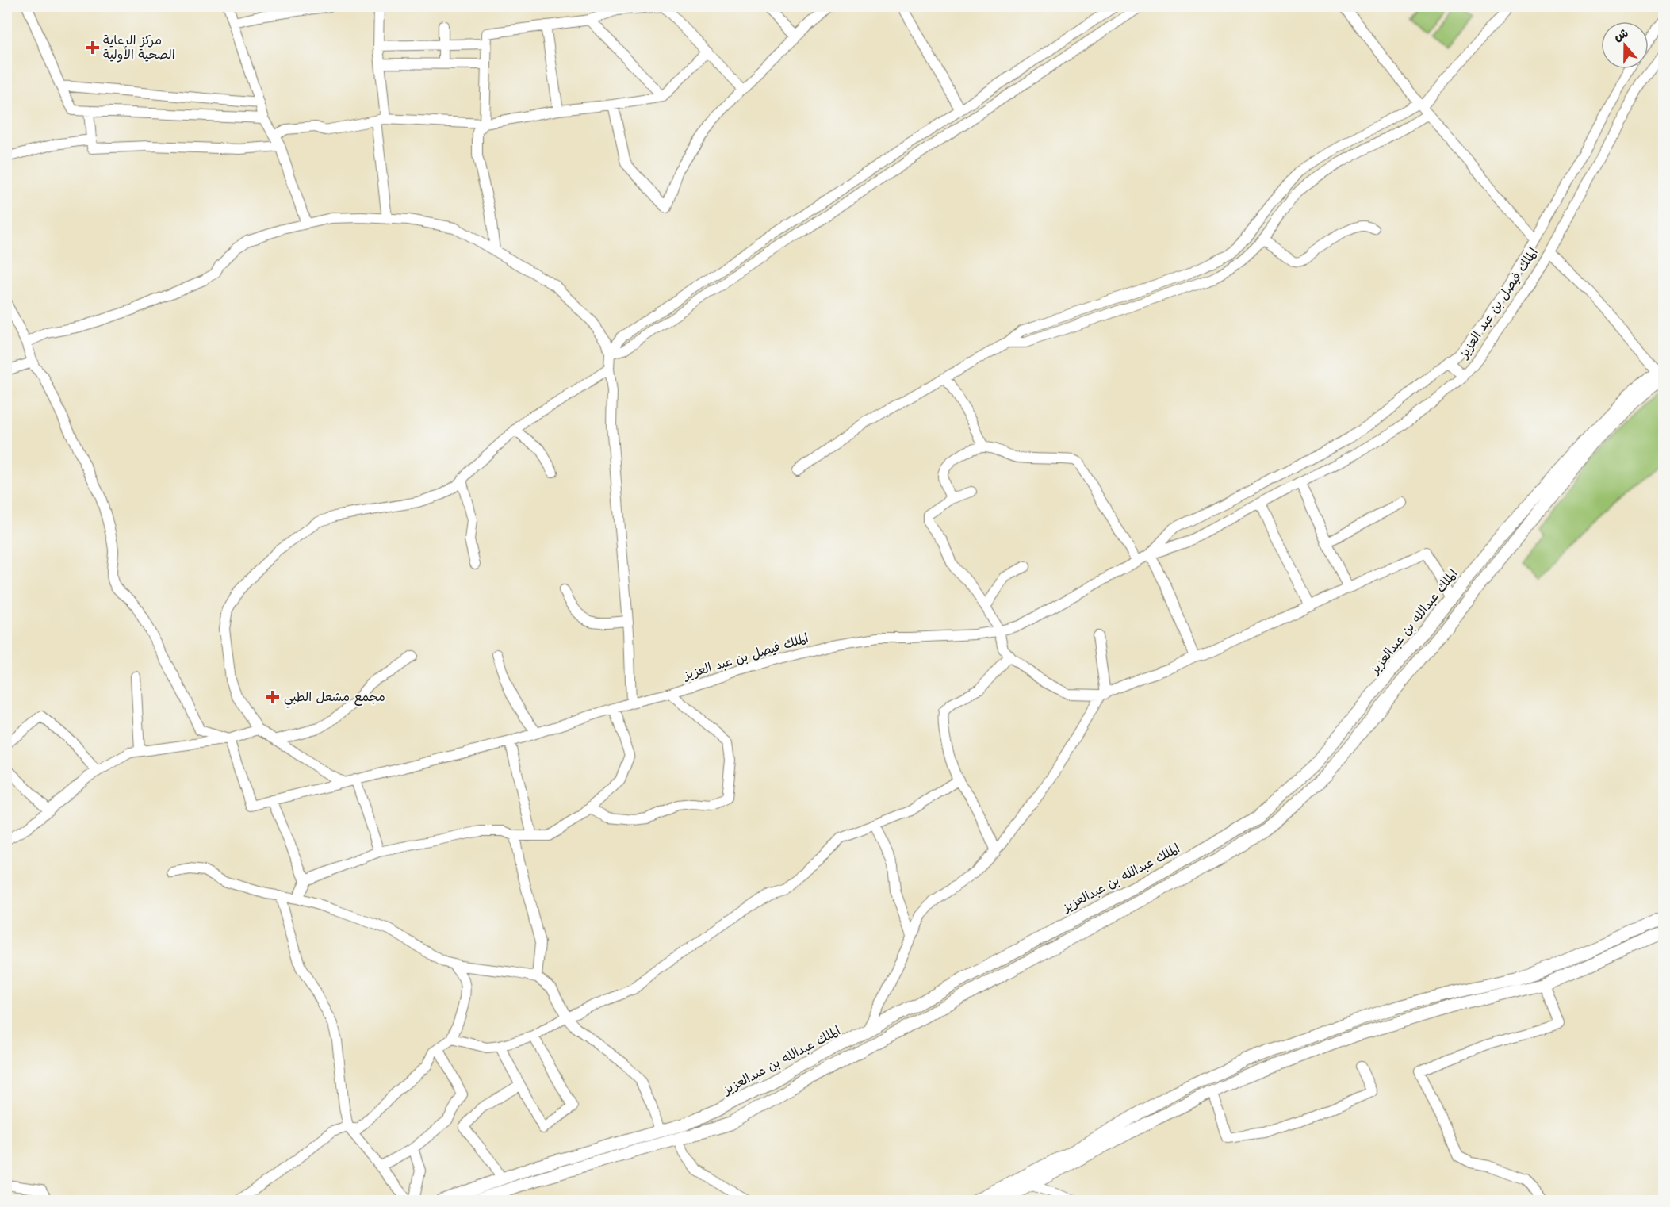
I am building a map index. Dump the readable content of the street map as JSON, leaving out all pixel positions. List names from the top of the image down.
{
  "streets": {
    "main road": ["الملك عبدالله بن عبدالعزيز"],
    "street": ["الملك فيصل بن عبد العزيز"]
  },
  "places": {
    "health": ["مركز الرعاية الصحية الأولية", "مجمع مشعل الطبي"]
  },
  "north": "top"
}
